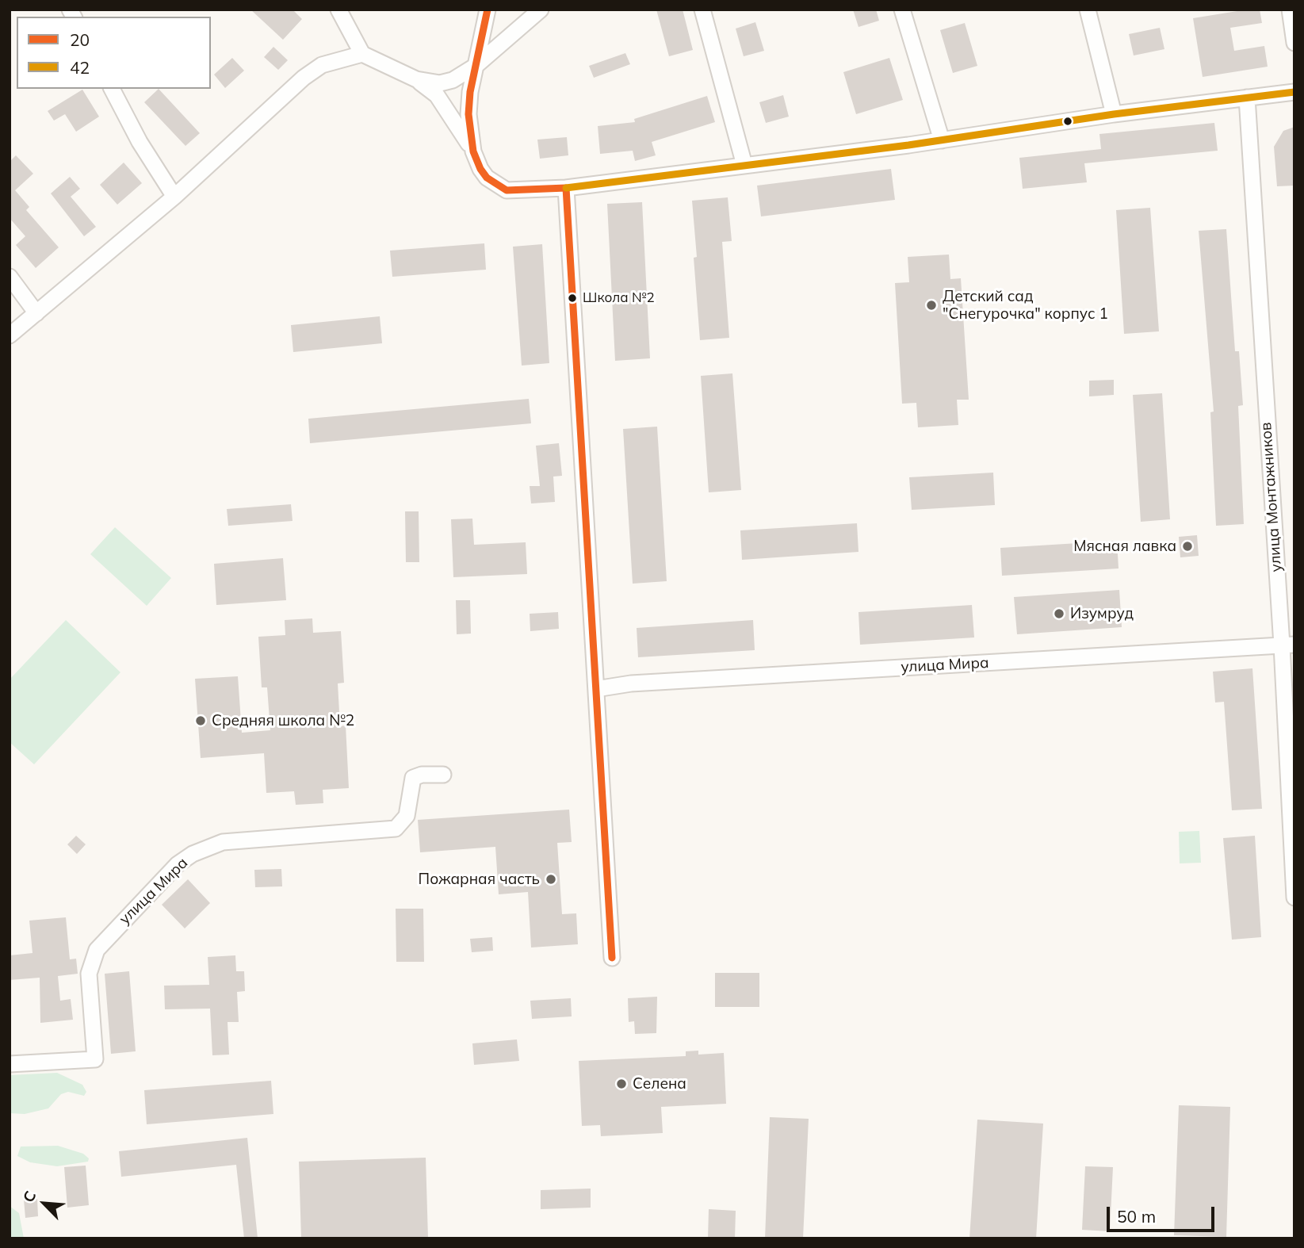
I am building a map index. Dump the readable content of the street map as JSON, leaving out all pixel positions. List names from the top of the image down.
{
  "streets": {
    "street": ["улица Монтажников", "улица Мира"]
  },
  "crossings": [
    ["улица Монтажников", "улица Мира"]
  ],
  "places": [
    "Школа №2",
    "Детский сад \"Снегурочка\" корпус 1",
    "Мясная лавка",
    "Изумруд",
    "Средняя школа №2",
    "Пожарная часть",
    "Селена"
  ],
  "lines": ["transit line 20", "transit line 42"],
  "legend": ["20", "42"],
  "scale_bar": "50 m",
  "north": "top left"
}
